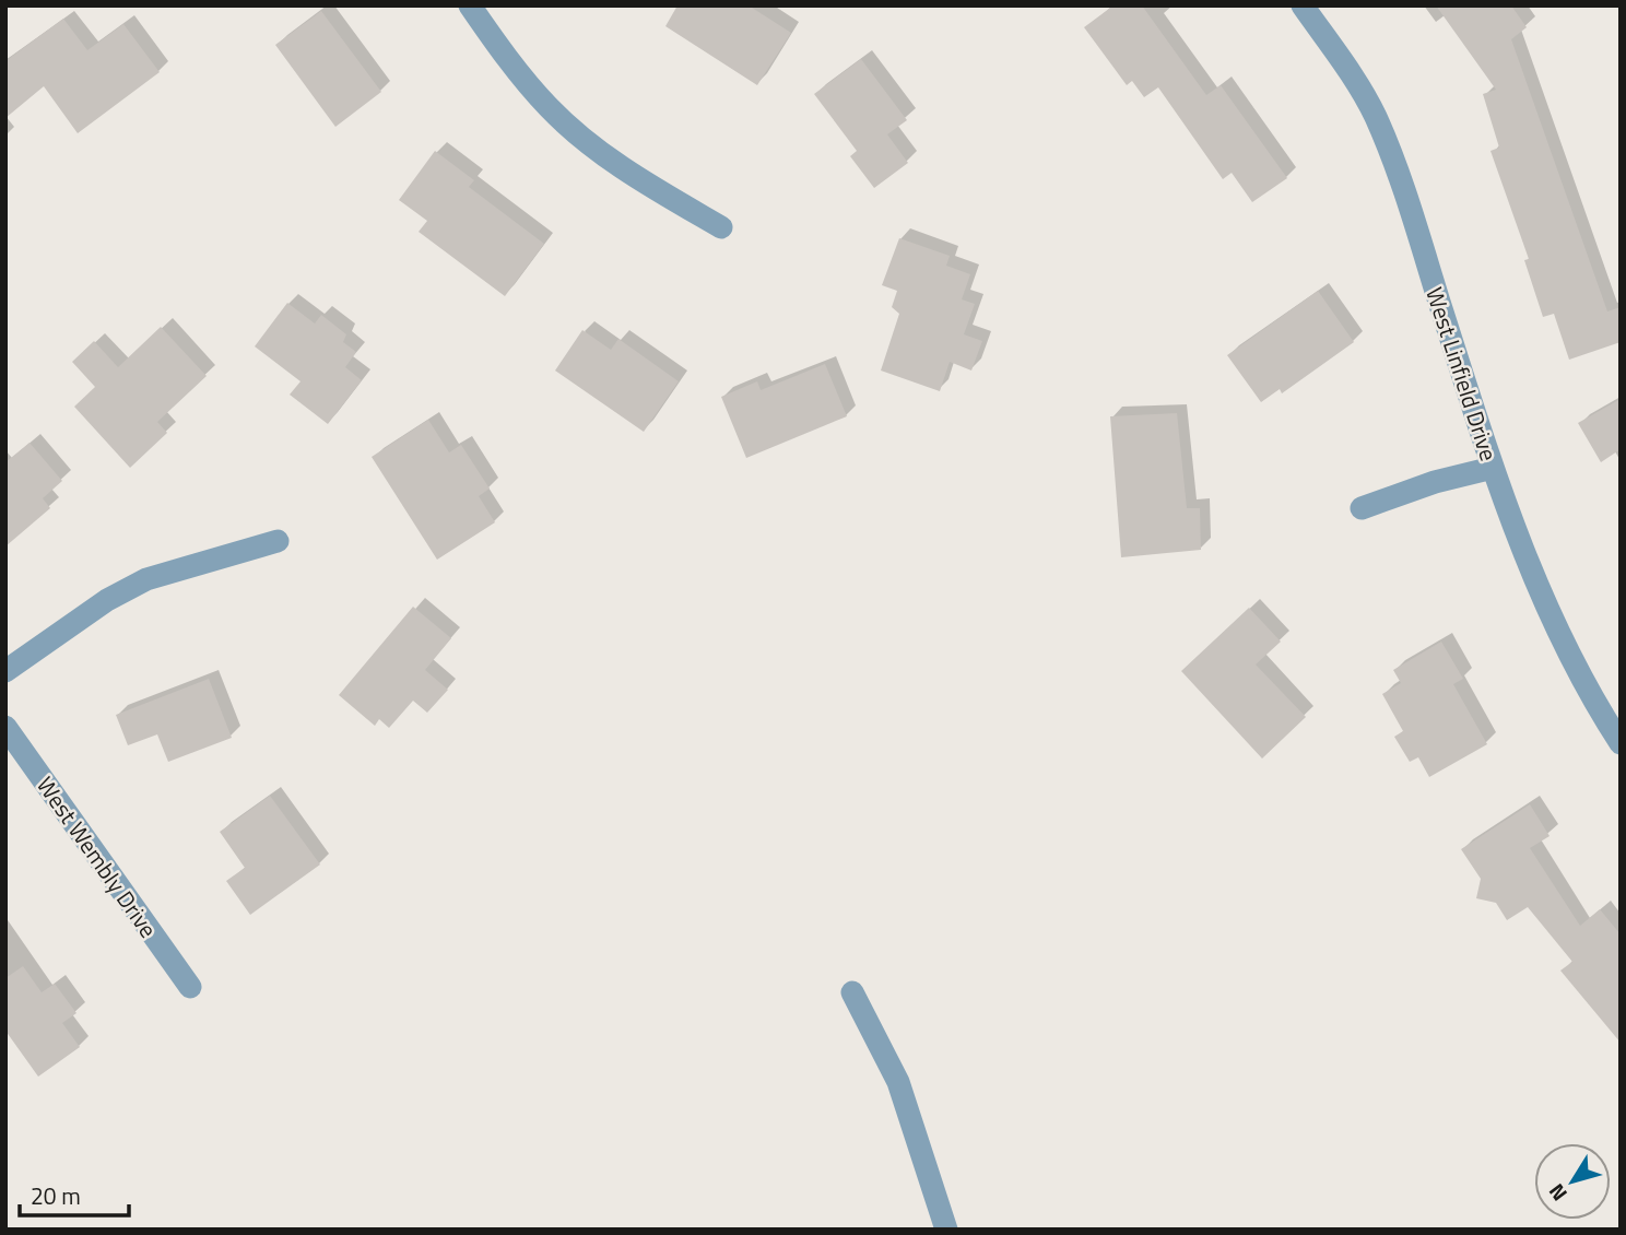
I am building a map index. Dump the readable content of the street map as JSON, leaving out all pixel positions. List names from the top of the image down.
{
  "streets": {
    "street": ["West Linfield Drive", "West Wembly Drive"]
  },
  "scale_bar": "20 m",
  "north": "bottom left"
}
